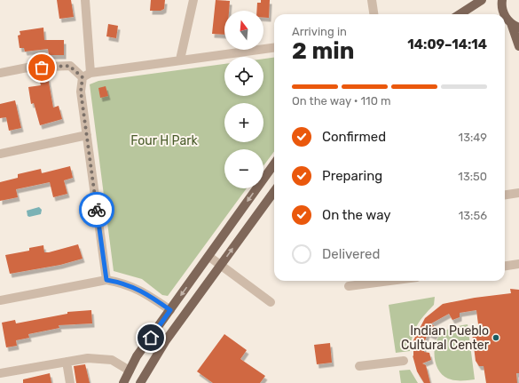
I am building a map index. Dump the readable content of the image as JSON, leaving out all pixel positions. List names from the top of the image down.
{
  "parks": ["Four H Park"],
  "places": ["Indian Pueblo Cultural Center"],
  "north": "top",
  "page": {
    "map_buttons": ["+", "−"],
    "heading": ["2 min", "Arriving in", "14:09–14:14"],
    "bar": "On the way · 110 m",
    "list": [
      ["Confirmed", "13:49"],
      ["Preparing", "13:50"],
      ["On the way", "13:56"],
      "Delivered"
    ]
  }
}
